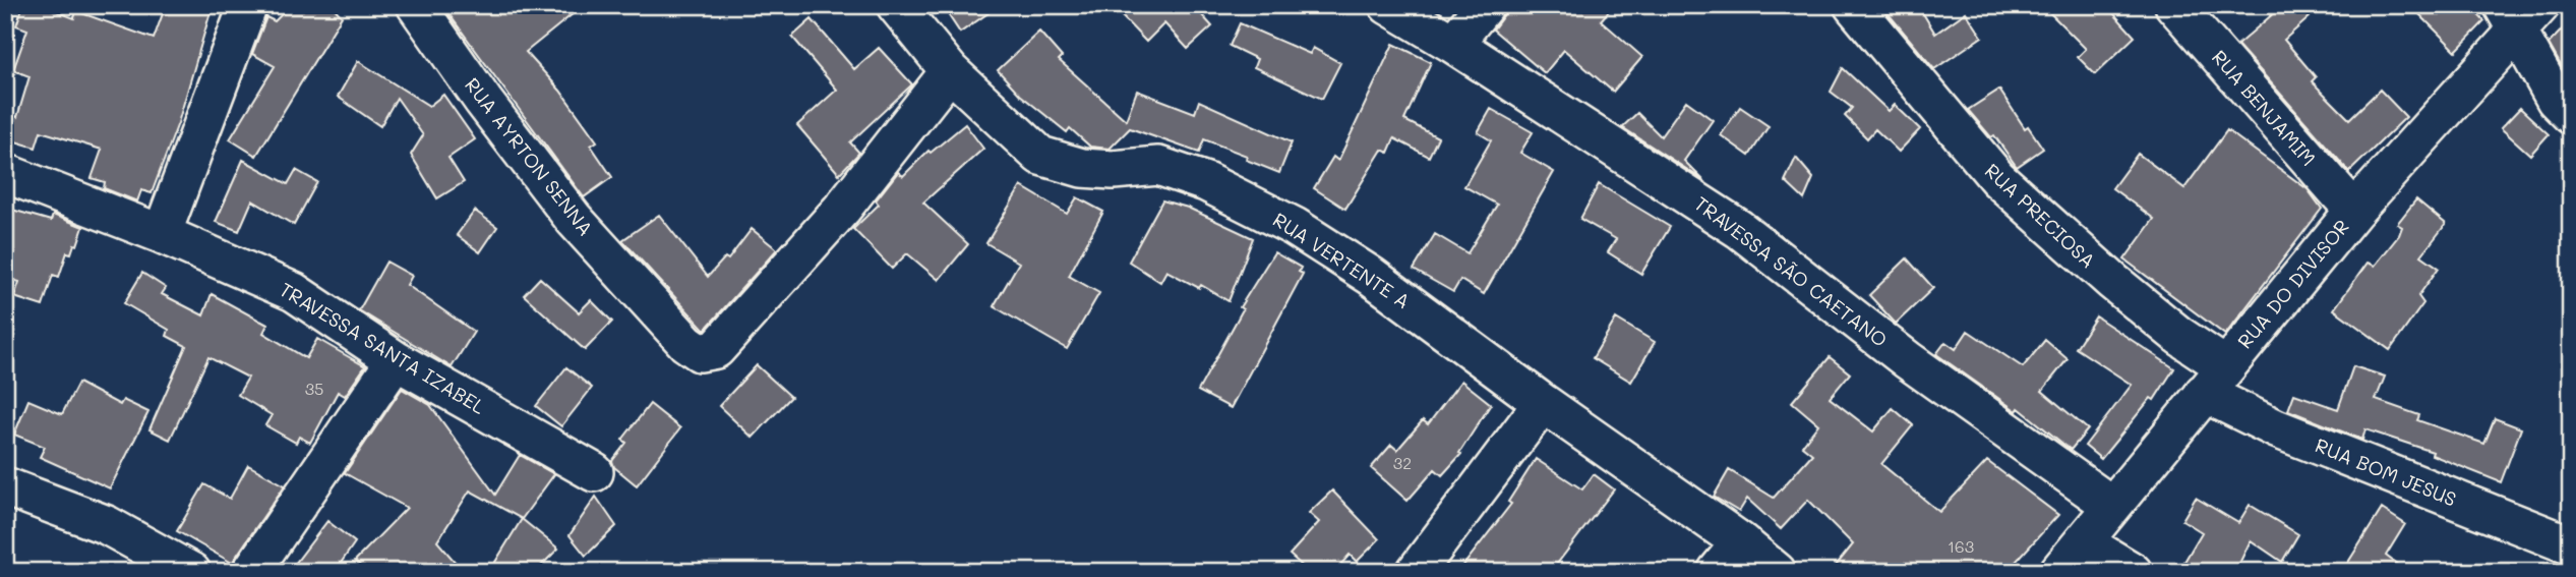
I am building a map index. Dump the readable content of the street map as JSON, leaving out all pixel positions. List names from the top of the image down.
{
  "streets": {
    "street": [
      "RUA BENJAMIM",
      "RUA AYRTON SENNA",
      "RUA PRECIOSA",
      "RUA VERTENTE A",
      "TRAVESSA SÃO CAETANO",
      "RUA DO DIVISOR",
      "TRAVESSA SANTA IZABEL",
      "RUA BOM JESUS"
    ]
  },
  "crossings": [
    ["RUA BENJAMIM", "RUA DO DIVISOR"],
    ["RUA AYRTON SENNA", "RUA VERTENTE A"],
    ["RUA PRECIOSA", "RUA DO DIVISOR"],
    ["RUA PRECIOSA", "RUA BOM JESUS"],
    ["TRAVESSA SÃO CAETANO", "RUA DO DIVISOR"],
    ["RUA DO DIVISOR", "RUA BOM JESUS"]
  ],
  "house_numbers": ["35", "32", "163"]
}
